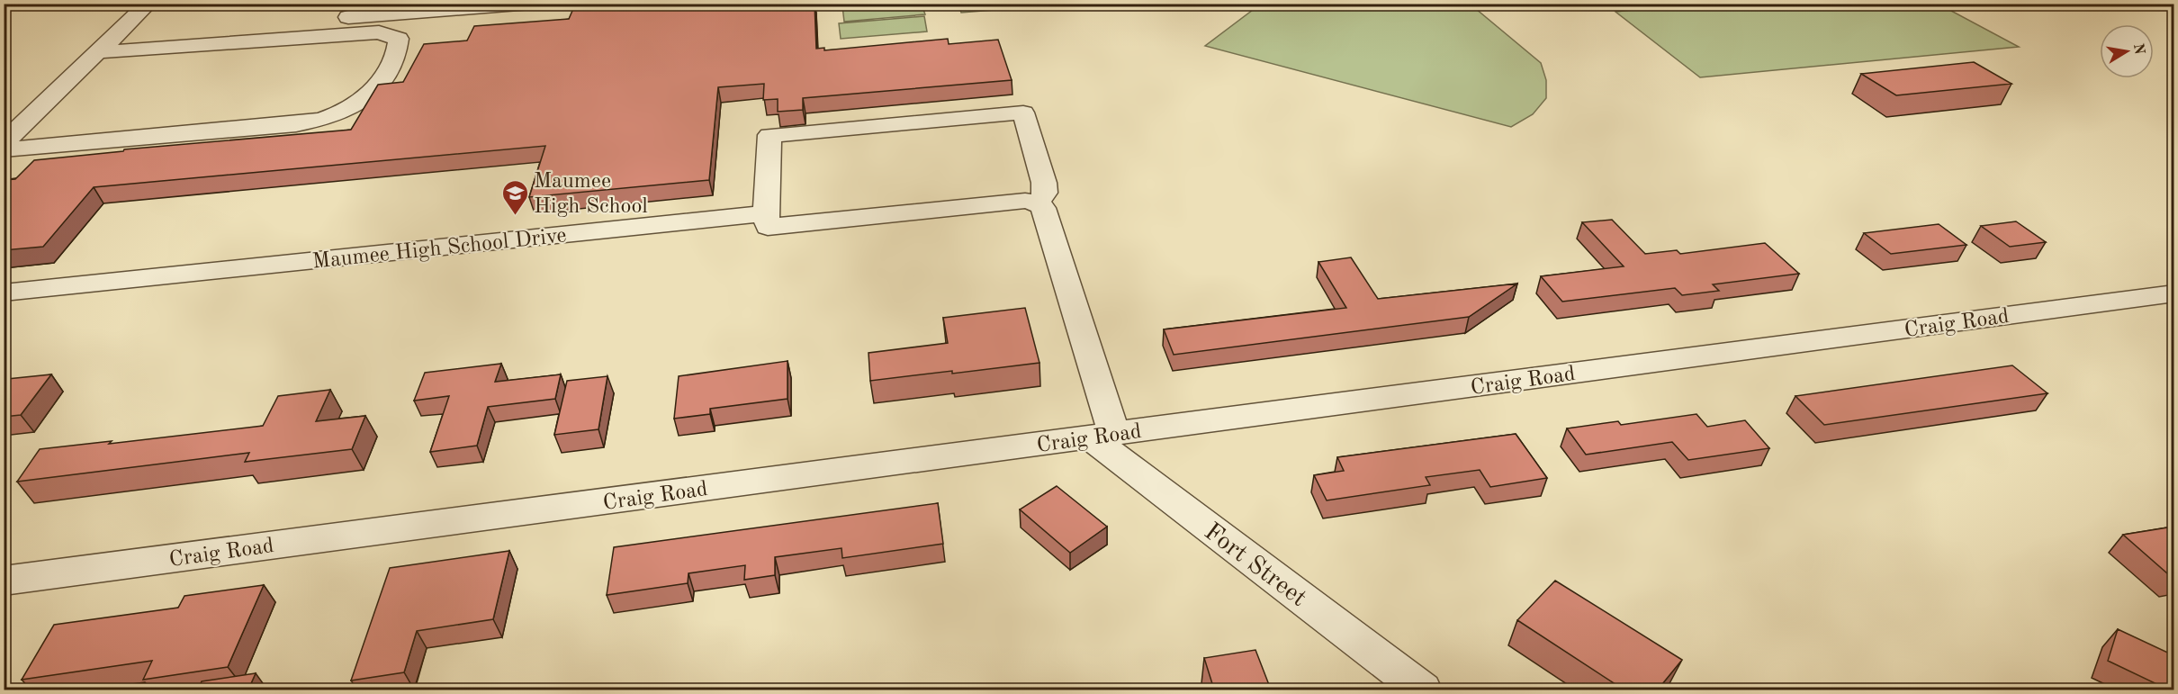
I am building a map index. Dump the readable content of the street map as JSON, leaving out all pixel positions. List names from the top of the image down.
{
  "streets": {
    "street": ["Maumee High School Drive", "Craig Road", "Fort Street"]
  },
  "crossings": [
    ["Craig Road", "Fort Street"]
  ],
  "places": {
    "school or university": ["Maumee High School"]
  },
  "north": "right"
}
